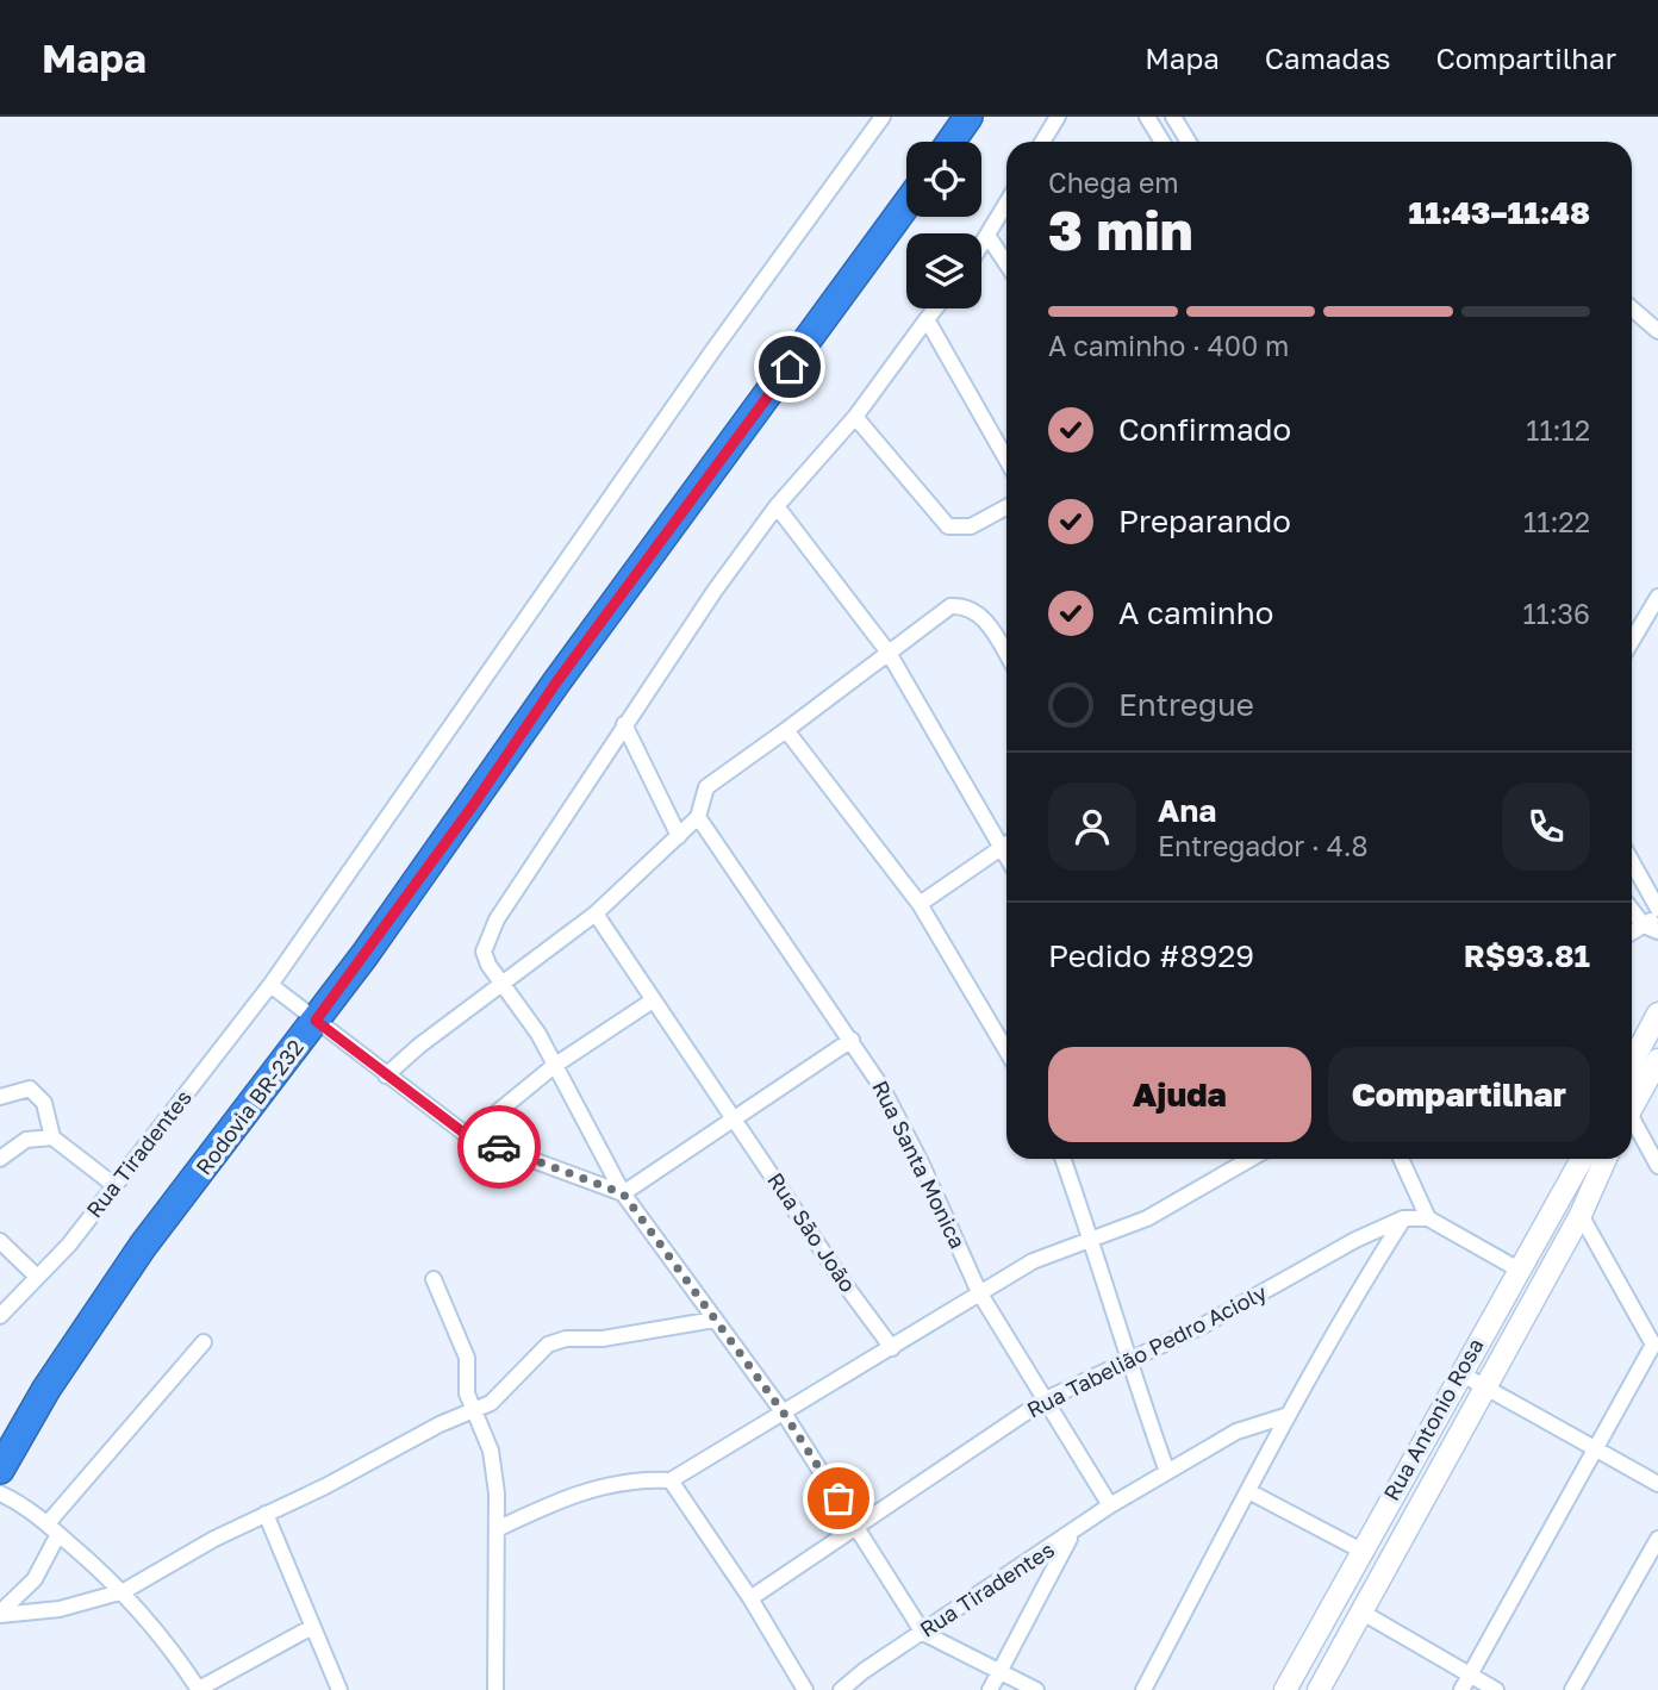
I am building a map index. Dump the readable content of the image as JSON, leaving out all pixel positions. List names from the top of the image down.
{
  "streets": {
    "highway": ["Rodovia BR-232"],
    "main road": ["Rua Antonio Rosa"],
    "street": [
      "Rua Tiradentes",
      "Rua Santa Monica",
      "Rua São João",
      "Rua Tabelião Pedro Acioly"
    ]
  },
  "crossings": [
    ["Rua Tiradentes", "Rua Santa Monica"],
    ["Rua Santa Monica", "Rua Tabelião Pedro Acioly"],
    ["Rua Tabelião Pedro Acioly", "Rua Antonio Rosa"]
  ],
  "page": {
    "header": "Mapa",
    "nav": ["Mapa", "Camadas", "Compartilhar"],
    "heading": ["3 min", "Chega em", "11:43–11:48"],
    "panel": [
      "Ana",
      "Entregador · 4.8",
      "Pedido #8929",
      "R$93.81"
    ],
    "bar": "A caminho · 400 m",
    "list": [
      ["Confirmado", "11:12"],
      ["Preparando", "11:22"],
      ["A caminho", "11:36"],
      "Entregue"
    ],
    "buttons": ["Ajuda", "Compartilhar"]
  }
}
